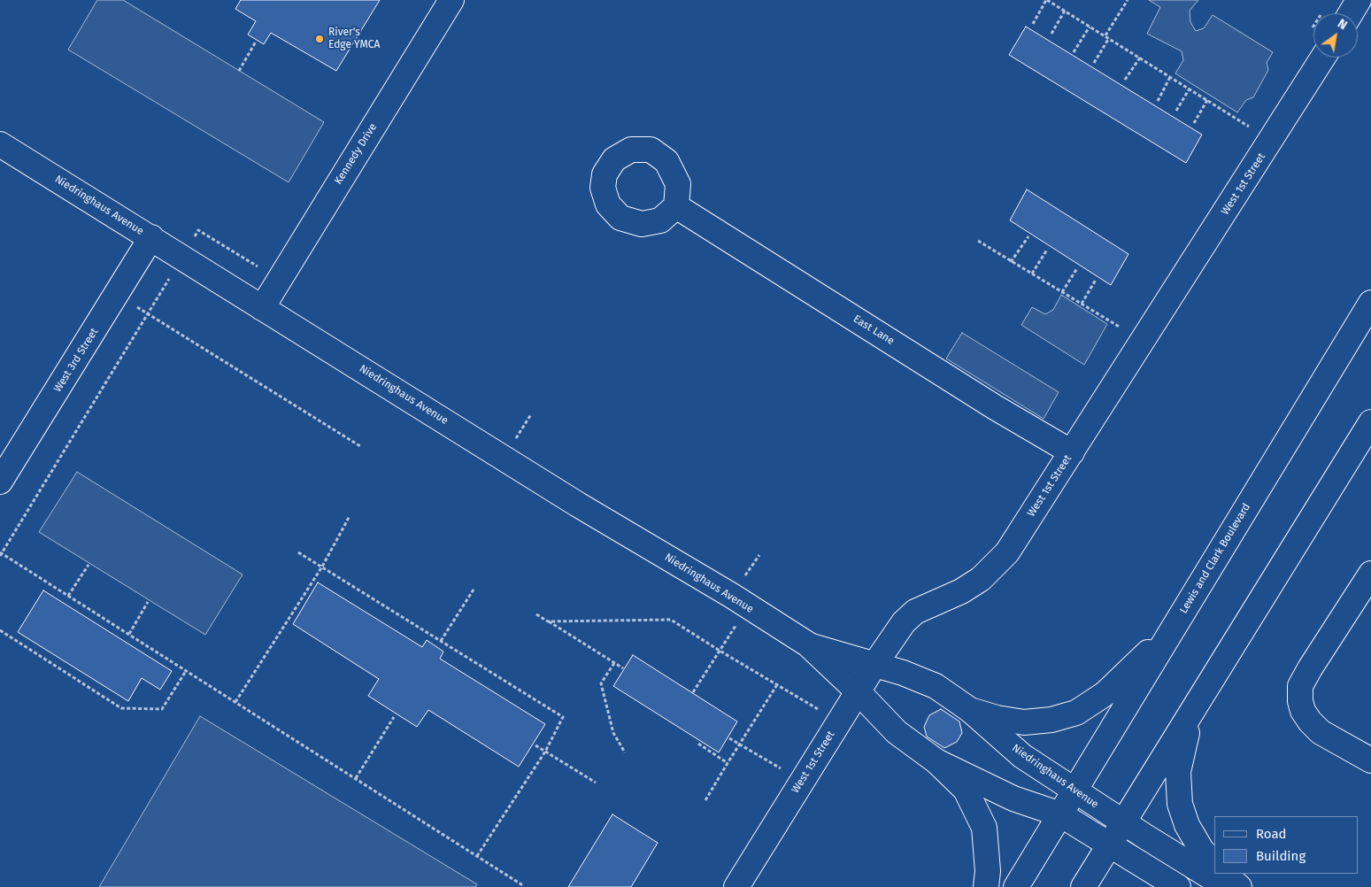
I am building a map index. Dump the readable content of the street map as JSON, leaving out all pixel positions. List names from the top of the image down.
{
  "streets": {
    "main road": [
      "Kennedy Drive",
      "West 1st Street",
      "Niedringhaus Avenue",
      "East Lane",
      "West 3rd Street",
      "Lewis and Clark Boulevard"
    ]
  },
  "crossings": [
    ["Kennedy Drive", "Niedringhaus Avenue"],
    ["West 1st Street", "Niedringhaus Avenue"],
    ["West 1st Street", "East Lane"],
    ["Niedringhaus Avenue", "West 3rd Street"],
    ["Niedringhaus Avenue", "Lewis and Clark Boulevard"]
  ],
  "places": ["River's Edge YMCA"],
  "legend": ["Road", "Building"],
  "north": "top right"
}
